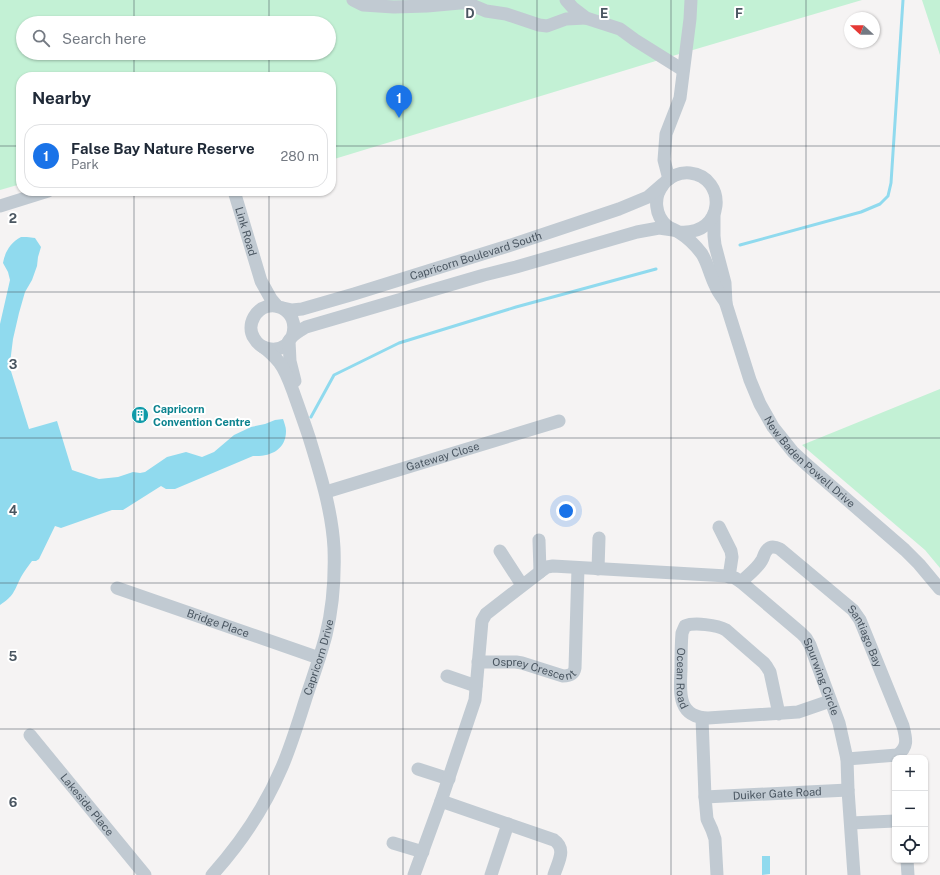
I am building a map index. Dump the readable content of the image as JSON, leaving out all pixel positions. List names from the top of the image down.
{
  "streets": {
    "street": [
      "Link Road",
      "Capricorn Boulevard South",
      "Gateway Close",
      "New Baden Powell Drive",
      "Bridge Place",
      "Santiago Bay",
      "Capricorn Drive",
      "Osprey Crescent",
      "Ocean Road",
      "Spurwing Circle",
      "Duiker Gate Road",
      "Lakeside Place"
    ]
  },
  "crossings": [
    ["Link Road", "Capricorn Boulevard South"],
    ["Link Road", "Capricorn Drive"],
    ["Capricorn Boulevard South", "New Baden Powell Drive"],
    ["Capricorn Boulevard South", "Capricorn Drive"],
    ["Gateway Close", "Capricorn Drive"],
    ["Bridge Place", "Capricorn Drive"],
    ["Santiago Bay", "Spurwing Circle"],
    ["Osprey Crescent", "Spurwing Circle"],
    ["Ocean Road", "Spurwing Circle"],
    ["Spurwing Circle", "Duiker Gate Road"]
  ],
  "places": {
    "building": ["Capricorn Convention Centre"]
  },
  "north": "left",
  "page": {
    "search": "Search here",
    "heading": "Nearby",
    "pins": "1",
    "list": [
      {
        "mark": "1",
        "name": "False Bay Nature Reserve",
        "note": "Park",
        "value": "280 m"
      }
    ],
    "map_buttons": ["+", "−"]
  },
  "grid": {
    "columns": ["D", "E", "F"],
    "rows": [
      "2",
      "3",
      "4",
      "5",
      "6"
    ]
  }
}
